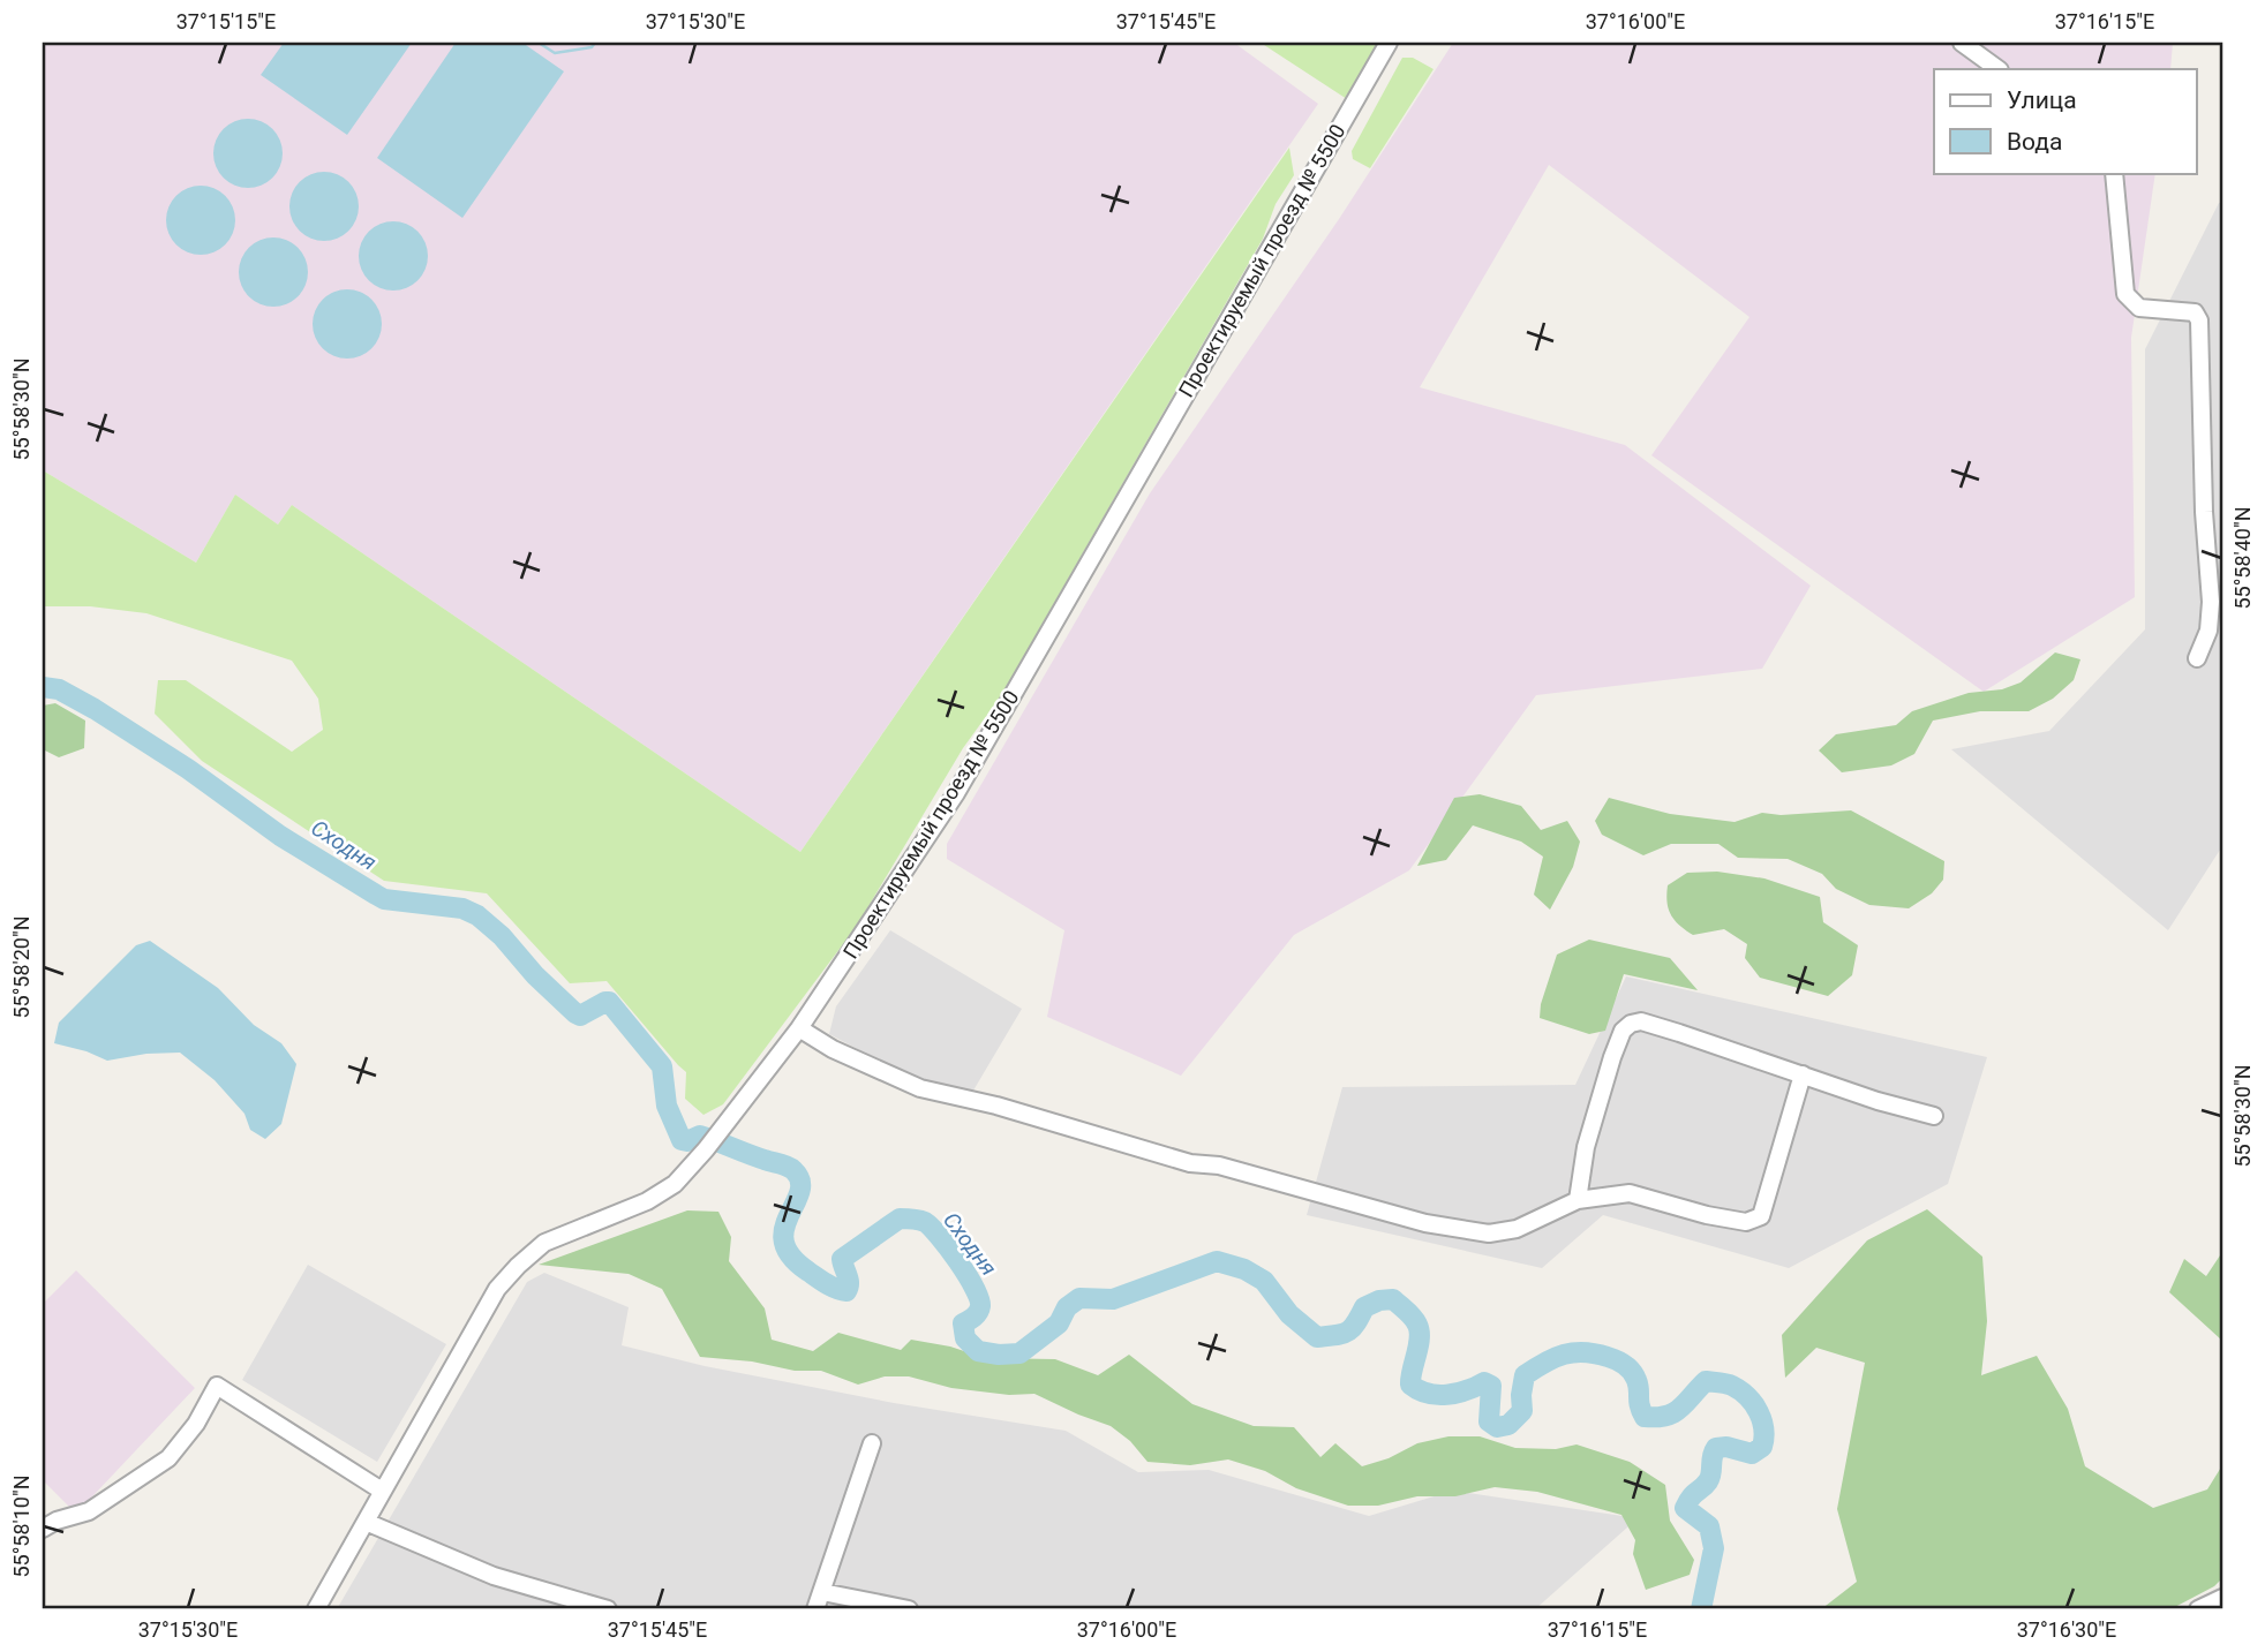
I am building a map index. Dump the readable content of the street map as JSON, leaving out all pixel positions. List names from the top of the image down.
{
  "streets": {
    "street": ["Проектируемый проезд № 5500"]
  },
  "water": ["Сходня"],
  "legend": ["Улица", "Вода"],
  "coordinates": [
    "37°15'15\"E",
    "37°15'30\"E",
    "37°15'45\"E",
    "37°16'00\"E",
    "37°16'15\"E",
    "55°58'30\"N",
    "55°58'40\"N",
    "55°58'20\"N",
    "55°58'10\"N",
    "37°16'30\"E"
  ]
}
